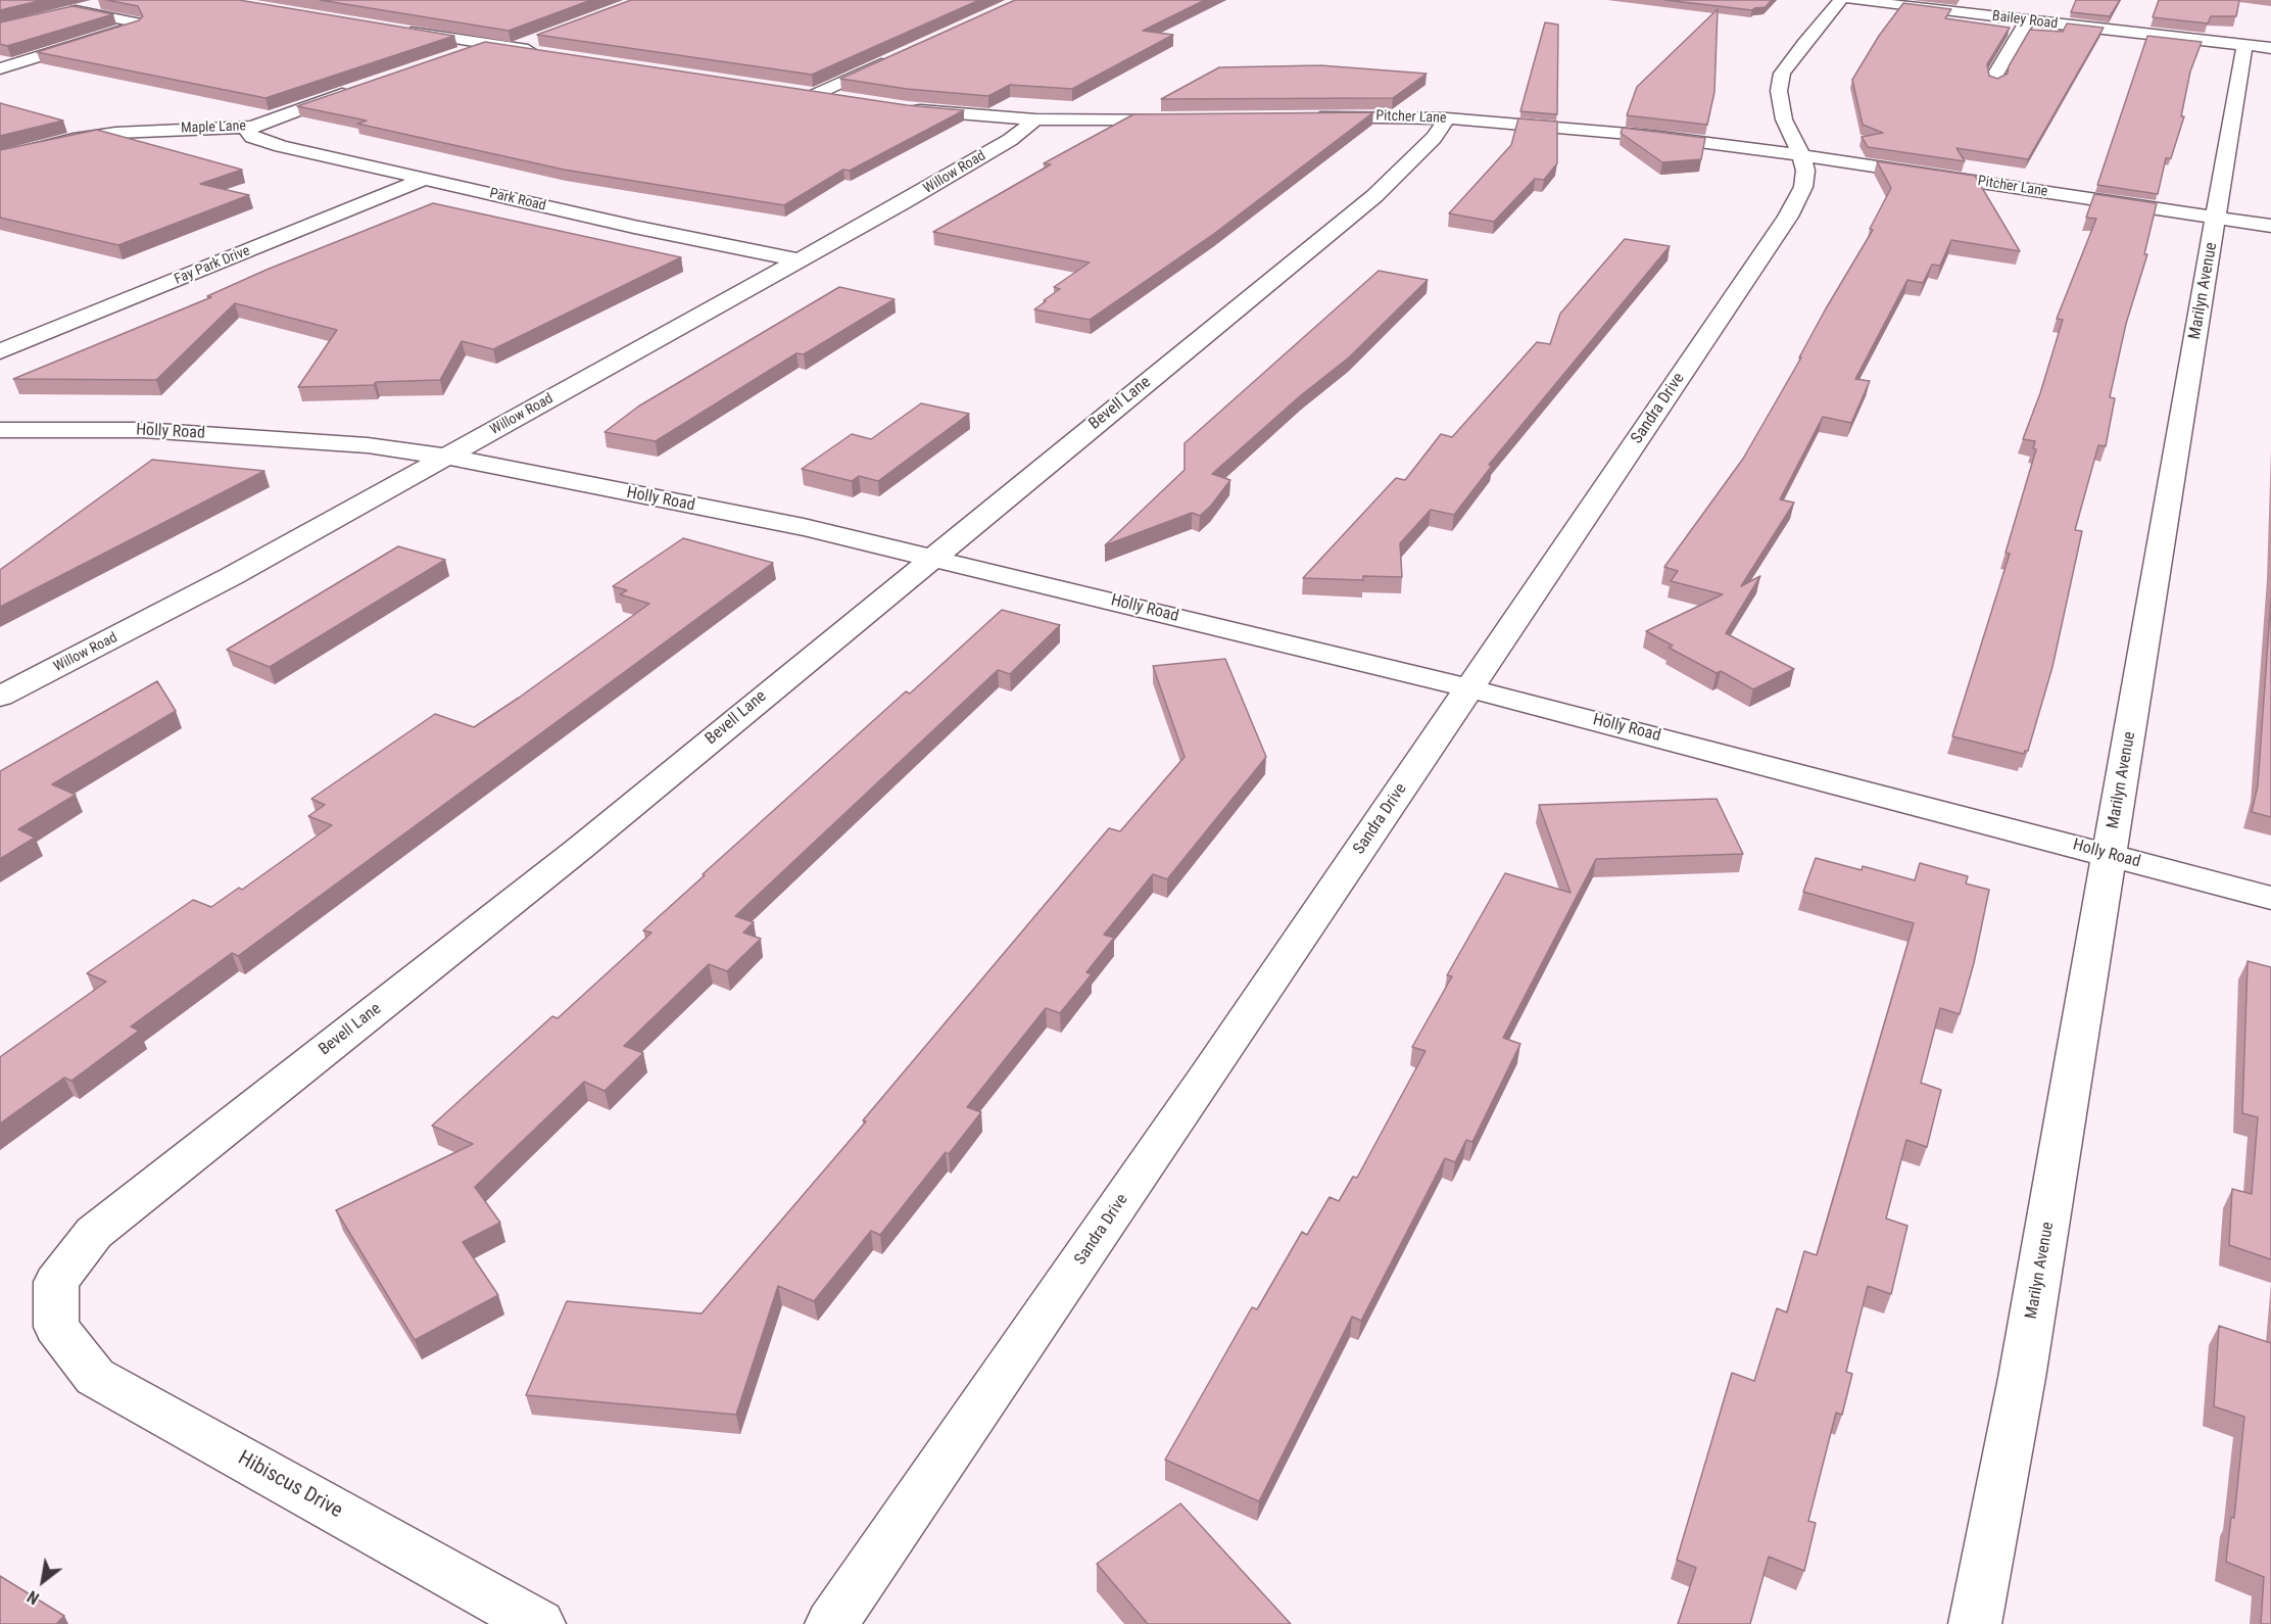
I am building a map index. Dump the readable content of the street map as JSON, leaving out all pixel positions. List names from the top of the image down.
{
  "streets": {
    "street": [
      "Bailey Road",
      "Pitcher Lane",
      "Maple Lane",
      "Willow Road",
      "Park Road",
      "Fay Park Drive",
      "Marilyn Avenue",
      "Bevell Lane",
      "Sandra Drive",
      "Holly Road",
      "Hibiscus Drive"
    ]
  },
  "crossings": [
    ["Bailey Road", "Marilyn Avenue"],
    ["Pitcher Lane", "Marilyn Avenue"],
    ["Pitcher Lane", "Bevell Lane"],
    ["Pitcher Lane", "Sandra Drive"],
    ["Maple Lane", "Park Road"],
    ["Willow Road", "Park Road"],
    ["Willow Road", "Holly Road"],
    ["Park Road", "Fay Park Drive"],
    ["Marilyn Avenue", "Holly Road"],
    ["Bevell Lane", "Holly Road"],
    ["Bevell Lane", "Hibiscus Drive"],
    ["Sandra Drive", "Holly Road"]
  ],
  "north": "bottom left"
}
